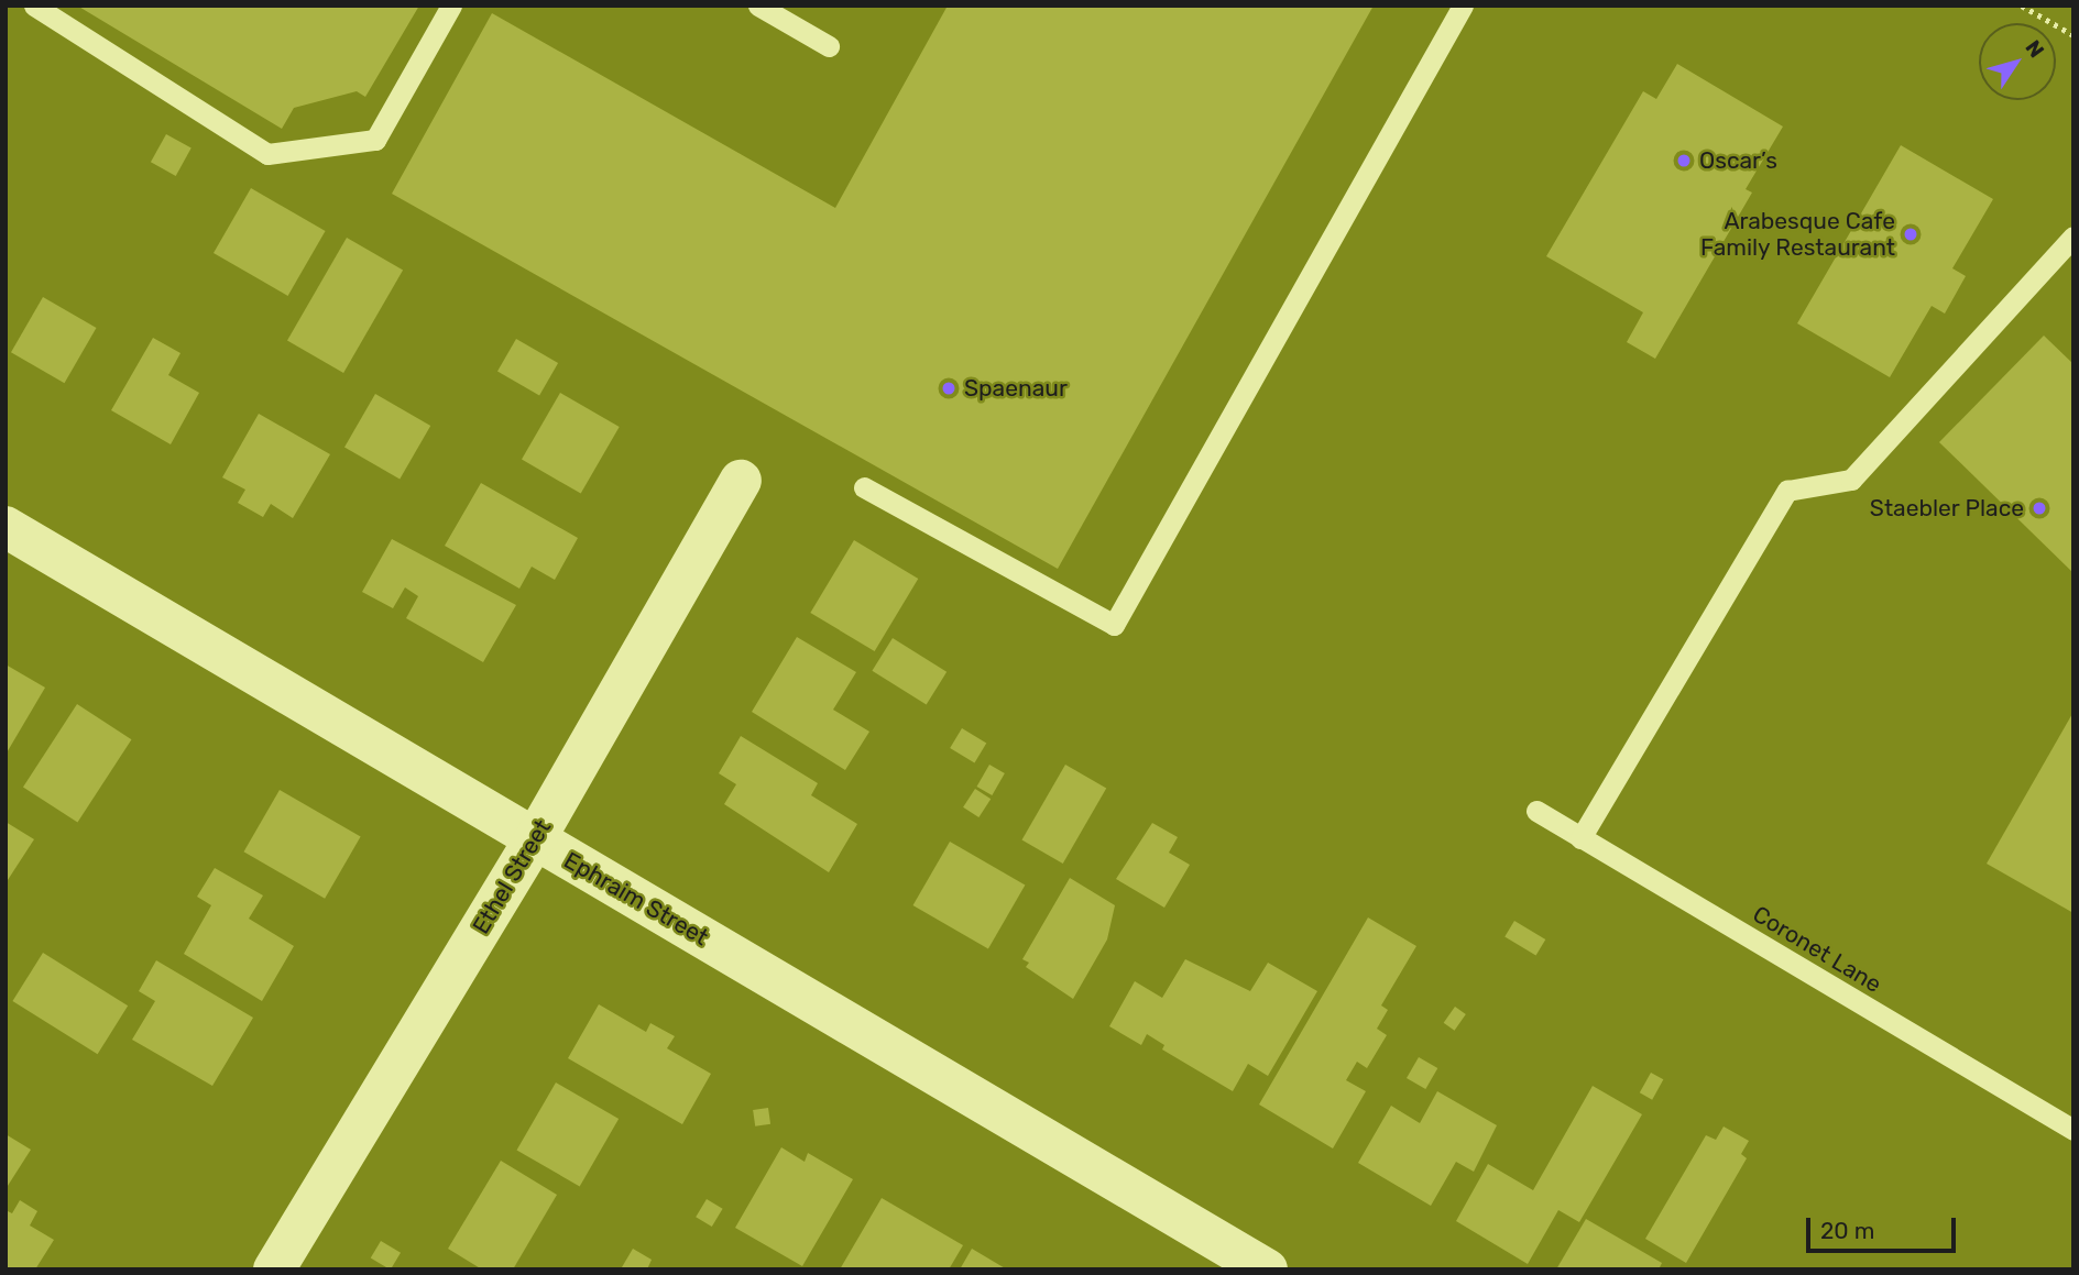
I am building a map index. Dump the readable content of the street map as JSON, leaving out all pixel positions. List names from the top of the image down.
{
  "streets": {
    "street": ["Ethel Street", "Ephraim Street"],
    "lane": ["Coronet Lane"]
  },
  "crossings": [
    ["Ethel Street", "Ephraim Street"]
  ],
  "places": [
    "Oscar’s",
    "Arabesque Cafe Family Restaurant",
    "Spaenaur",
    "Staebler Place"
  ],
  "scale_bar": "20 m",
  "north": "top right"
}
